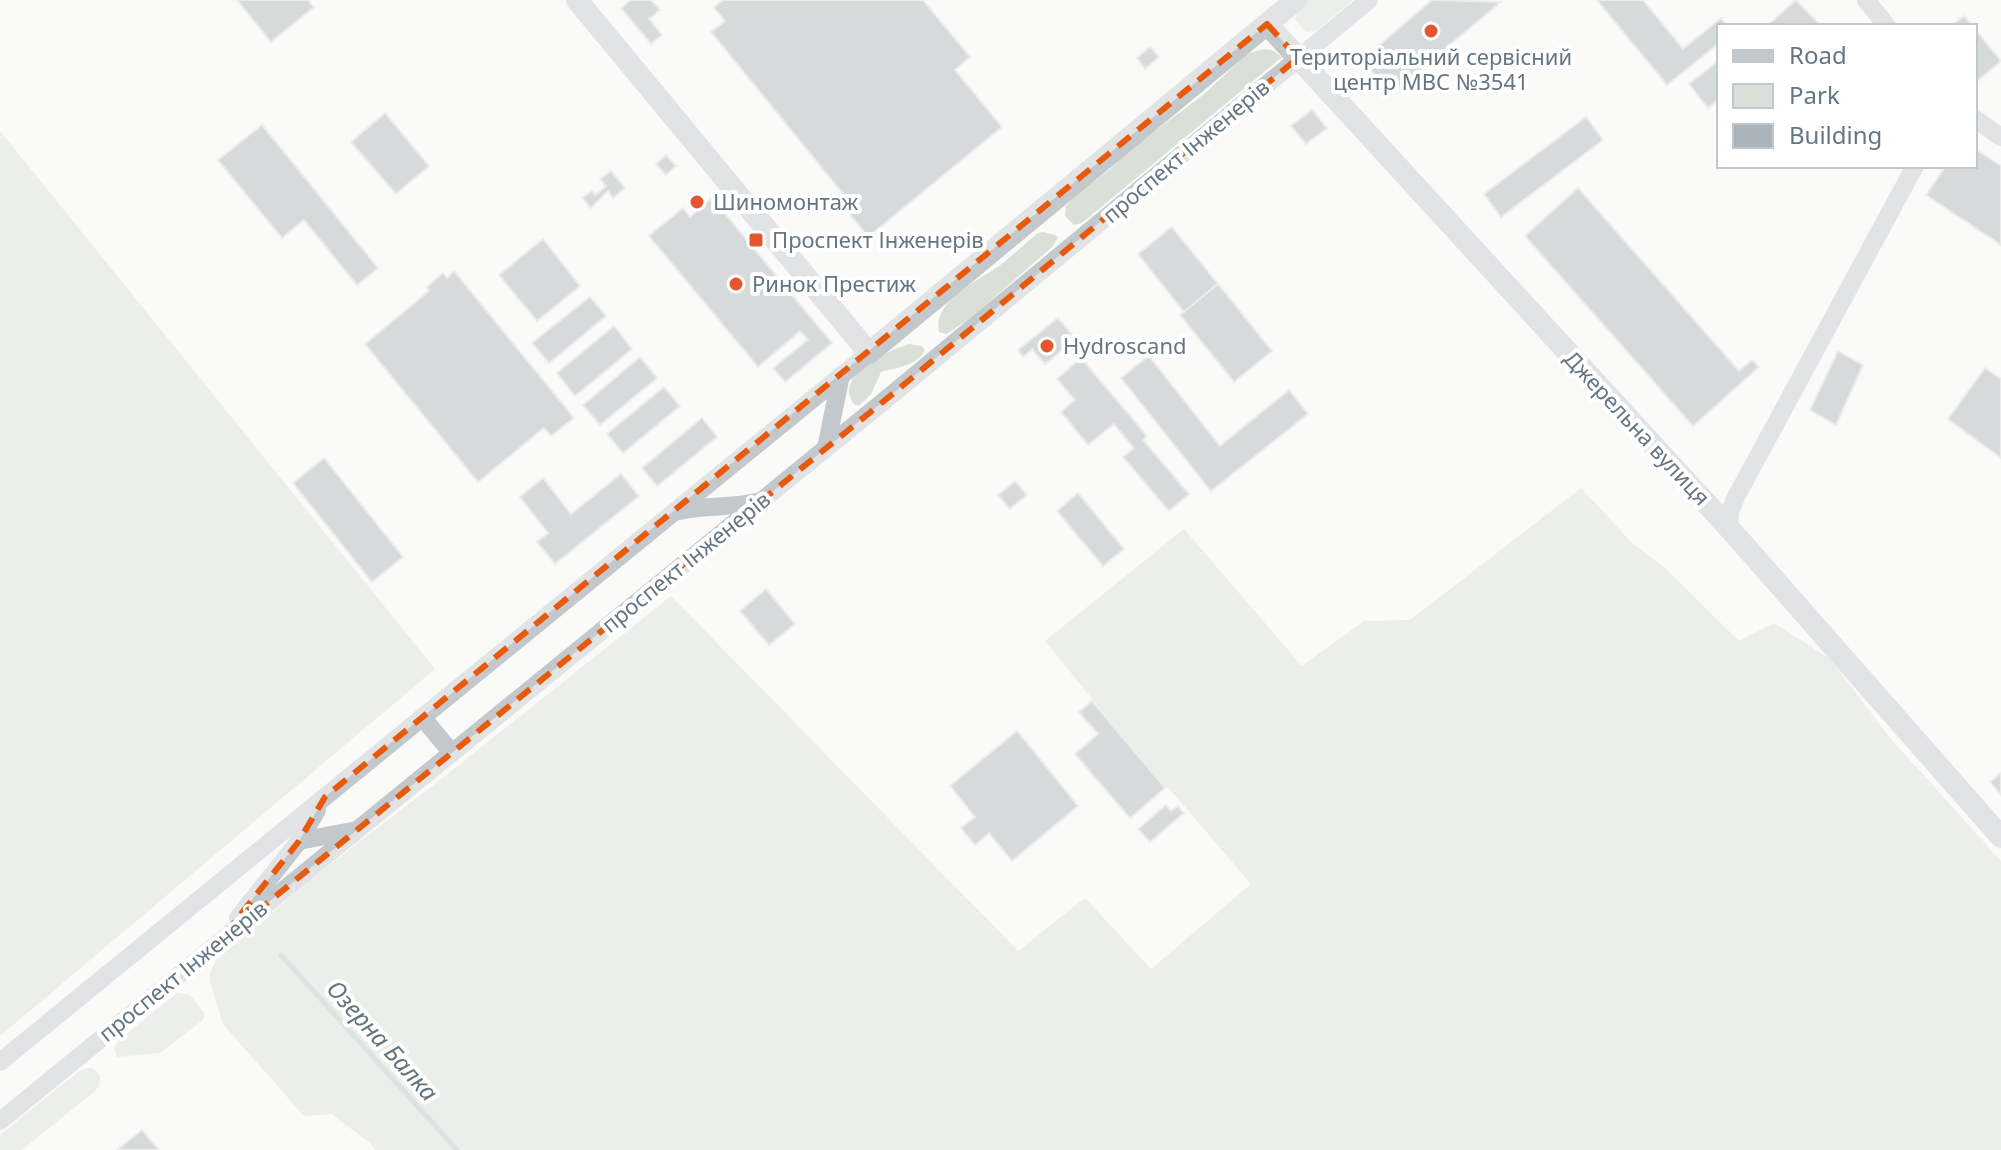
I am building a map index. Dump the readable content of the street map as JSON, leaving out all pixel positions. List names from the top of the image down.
{
  "streets": {
    "street": ["проспект Інженерів", "Джерельна вулиця"]
  },
  "crossings": [
    ["проспект Інженерів", "Джерельна вулиця"]
  ],
  "water": ["Озерна Балка"],
  "places": {
    "other": [
      "Територіальний сервісний центр МВС №3541",
      "Шиномонтаж",
      "Ринок Престиж",
      "Hydroscand"
    ],
    "transit": ["Проспект Інженерів"]
  },
  "legend": ["Road", "Park", "Building"]
}
